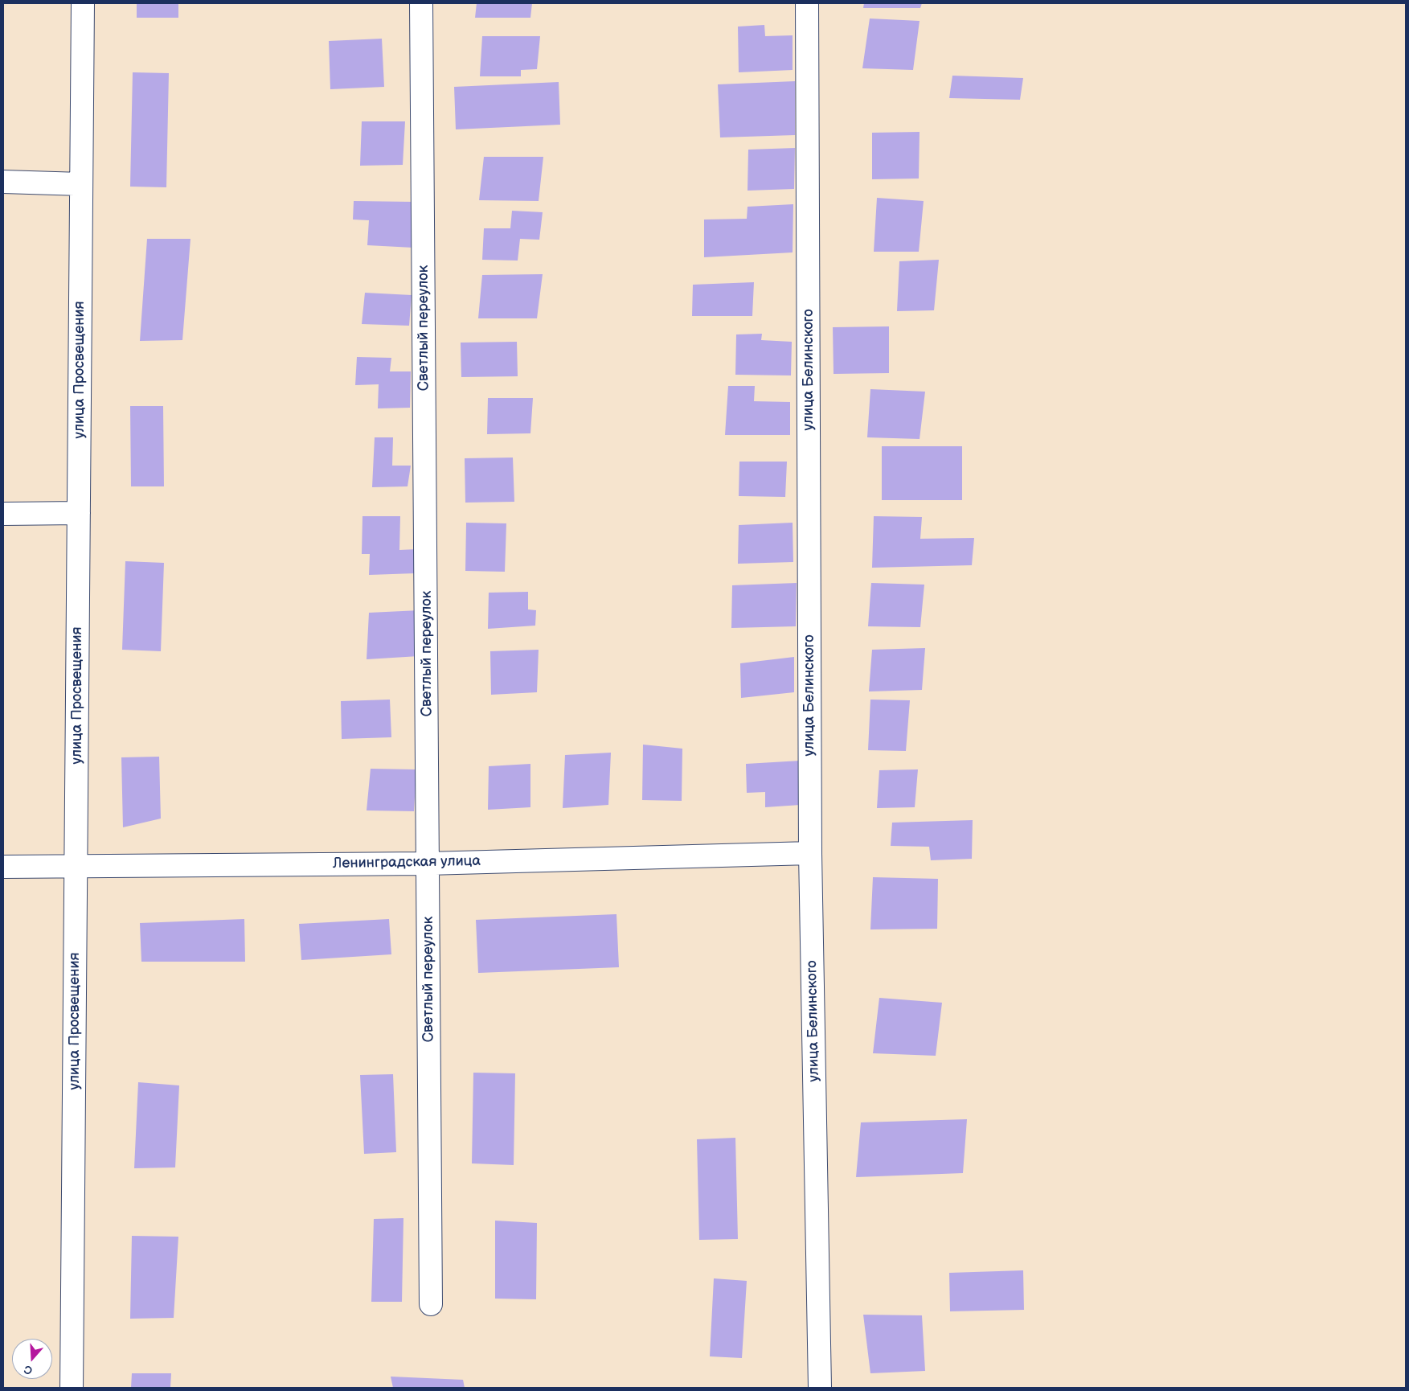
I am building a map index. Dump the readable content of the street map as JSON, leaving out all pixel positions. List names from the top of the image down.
{
  "streets": {
    "street": [
      "Светлый переулок",
      "улица Просвещения",
      "улица Белинского",
      "Ленинградская улица"
    ]
  },
  "crossings": [
    ["Светлый переулок", "Ленинградская улица"],
    ["улица Просвещения", "Ленинградская улица"],
    ["улица Белинского", "Ленинградская улица"]
  ],
  "north": "bottom"
}
